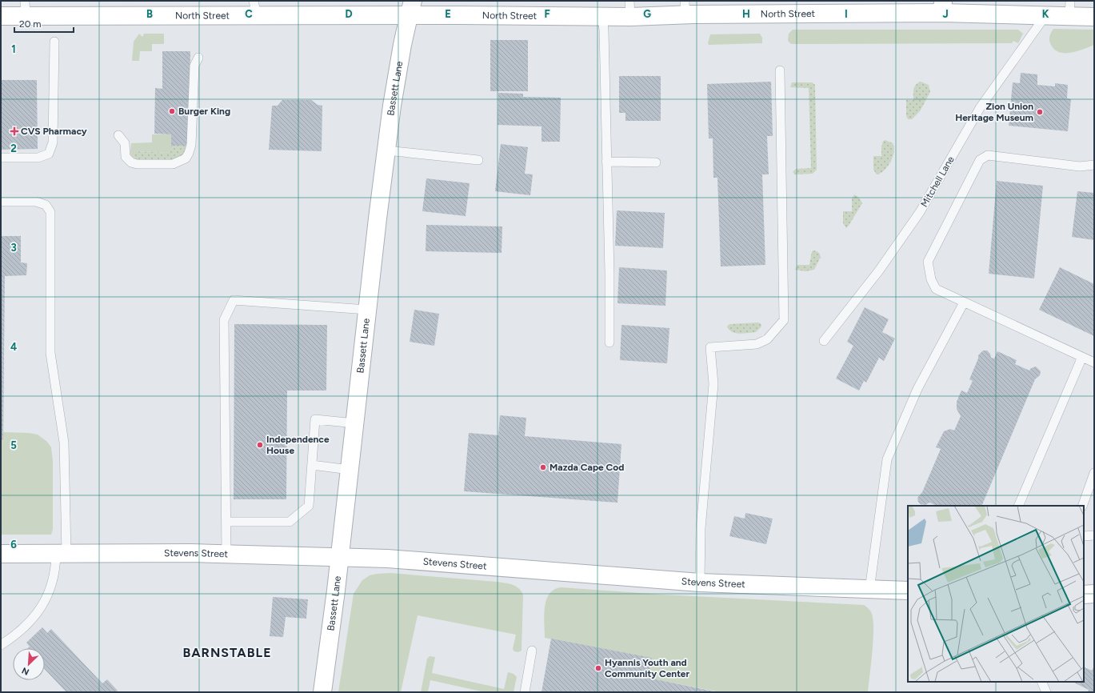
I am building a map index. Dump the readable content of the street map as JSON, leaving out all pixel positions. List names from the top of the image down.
{
  "streets": {
    "street": ["North Street", "Bassett Lane", "Stevens Street"],
    "lane": ["Mitchell Lane"]
  },
  "crossings": [
    ["North Street", "Bassett Lane"],
    ["North Street", "Mitchell Lane"],
    ["Bassett Lane", "Stevens Street"]
  ],
  "districts": ["BARNSTABLE"],
  "places": {
    "other": [
      "Burger King",
      "Zion Union Heritage Museum",
      "Independence House",
      "Mazda Cape Cod",
      "Hyannis Youth and Community Center"
    ],
    "health": ["CVS Pharmacy"]
  },
  "scale_bar": "20 m",
  "north": "bottom left",
  "grid": {
    "columns": [
      "B",
      "C",
      "D",
      "E",
      "F",
      "G",
      "H",
      "I",
      "J",
      "K"
    ],
    "rows": [
      "1",
      "2",
      "3",
      "4",
      "5",
      "6"
    ]
  }
}
